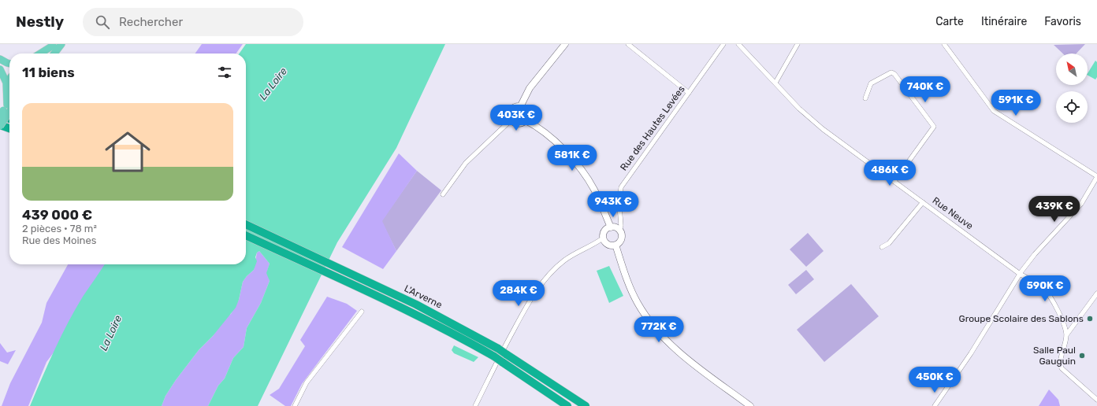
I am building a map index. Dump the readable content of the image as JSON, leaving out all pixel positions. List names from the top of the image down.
{
  "streets": {
    "highway": ["L'Arverne"],
    "street": ["Rue des Hautes Levées", "Rue Neuve"]
  },
  "water": ["La Loire"],
  "places": ["Groupe Scolaire des Sablons", "Salle Paul Gauguin"],
  "north": "top left",
  "page": {
    "header": "Nestly",
    "search": "Rechercher",
    "nav": ["Carte", "Itinéraire", "Favoris"],
    "heading": "11 biens",
    "price": [
      "740K €",
      "591K €",
      "403K €",
      "581K €",
      "486K €",
      "943K €",
      "439K €",
      "590K €",
      "284K €",
      "772K €",
      "450K €"
    ],
    "list": [
      {
        "name": "439 000 €",
        "note": "2 pièces · 78 m² · Rue des Moines"
      }
    ]
  }
}
